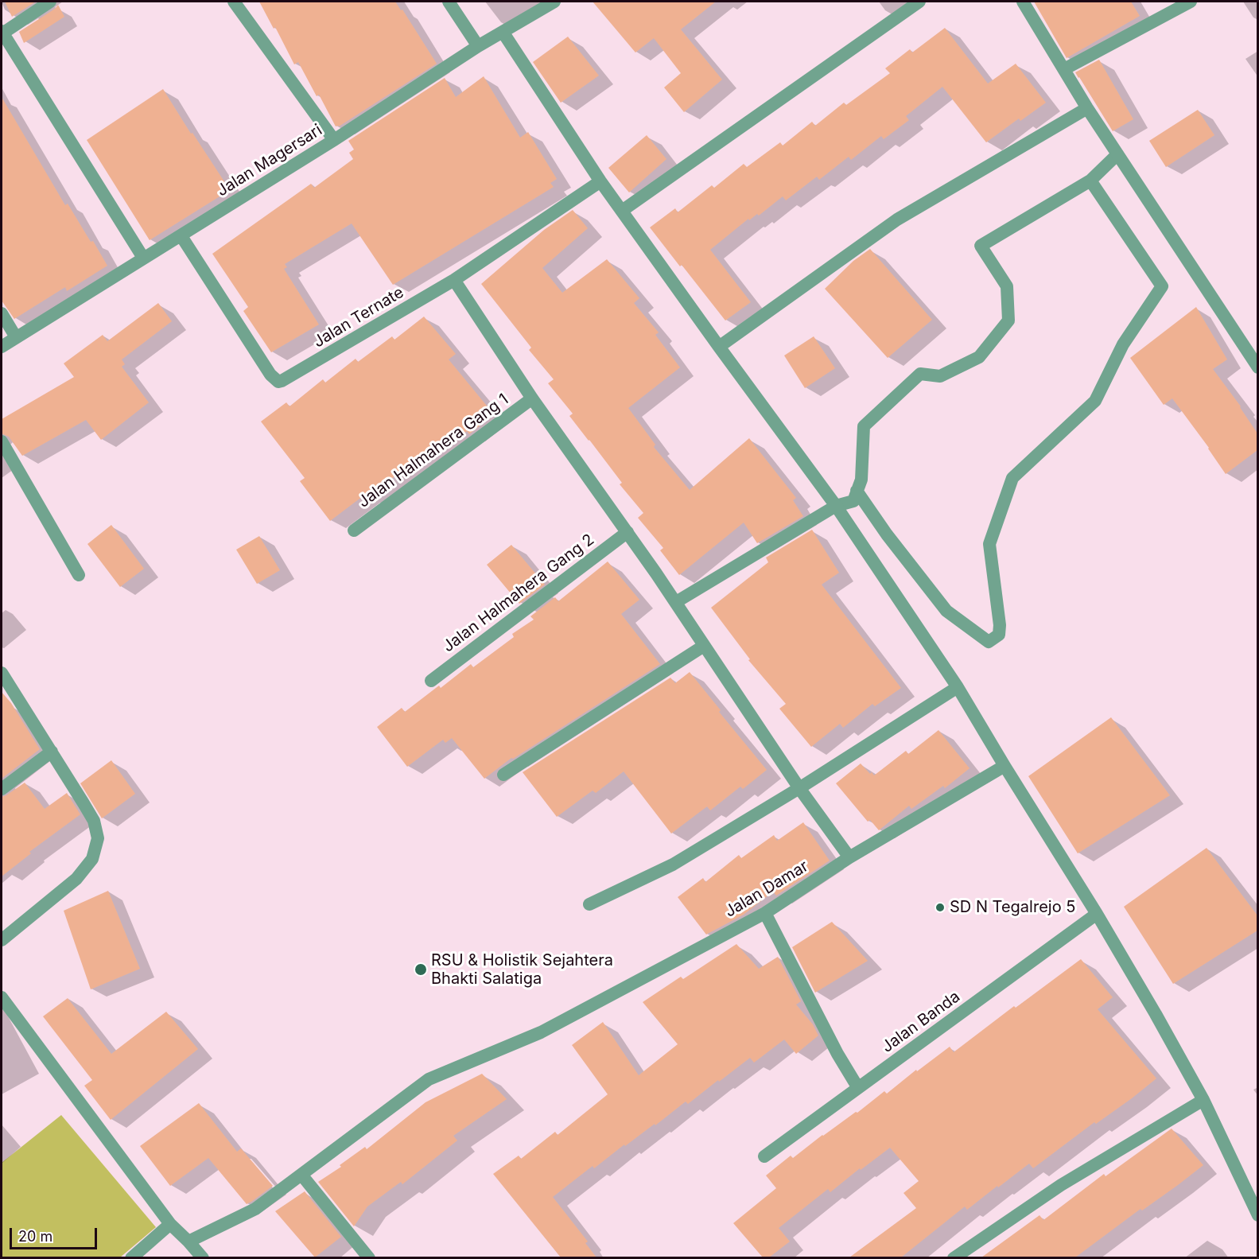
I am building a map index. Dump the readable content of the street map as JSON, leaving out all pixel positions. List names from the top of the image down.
{
  "streets": {
    "street": [
      "Jalan Magersari",
      "Jalan Ternate",
      "Jalan Halmahera Gang 1",
      "Jalan Halmahera Gang 2",
      "Jalan Damar",
      "Jalan Banda"
    ]
  },
  "crossings": [
    ["Jalan Magersari", "Jalan Ternate"]
  ],
  "places": ["SD N Tegalrejo 5", "RSU & Holistik Sejahtera Bhakti Salatiga"],
  "scale_bar": "20 m"
}
